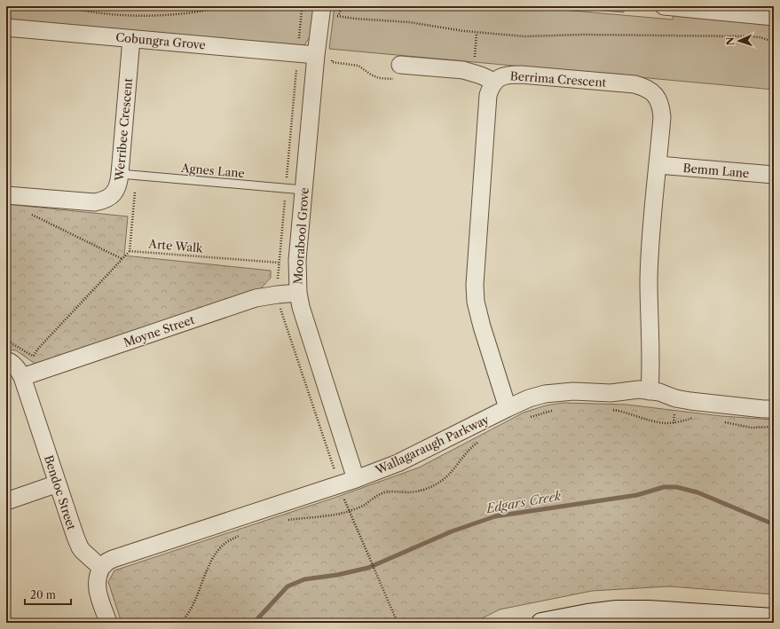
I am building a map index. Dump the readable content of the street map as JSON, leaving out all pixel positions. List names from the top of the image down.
{
  "streets": {
    "street": [
      "Cobungra Grove",
      "Berrima Crescent",
      "Werribee Crescent",
      "Bemm Lane",
      "Moorabool Grove",
      "Moyne Street",
      "Wallagaraugh Parkway",
      "Bendoc Street"
    ],
    "lane": ["Agnes Lane"],
    "path": ["Arte Walk"]
  },
  "crossings": [
    ["Cobungra Grove", "Werribee Crescent"],
    ["Cobungra Grove", "Moorabool Grove"],
    ["Berrima Crescent", "Bemm Lane"],
    ["Berrima Crescent", "Wallagaraugh Parkway"],
    ["Werribee Crescent", "Agnes Lane"],
    ["Agnes Lane", "Moorabool Grove"],
    ["Moorabool Grove", "Moyne Street"],
    ["Moorabool Grove", "Wallagaraugh Parkway"],
    ["Moyne Street", "Bendoc Street"],
    ["Wallagaraugh Parkway", "Bendoc Street"]
  ],
  "water": ["Edgars Creek"],
  "scale_bar": "20 m",
  "north": "left"
}
